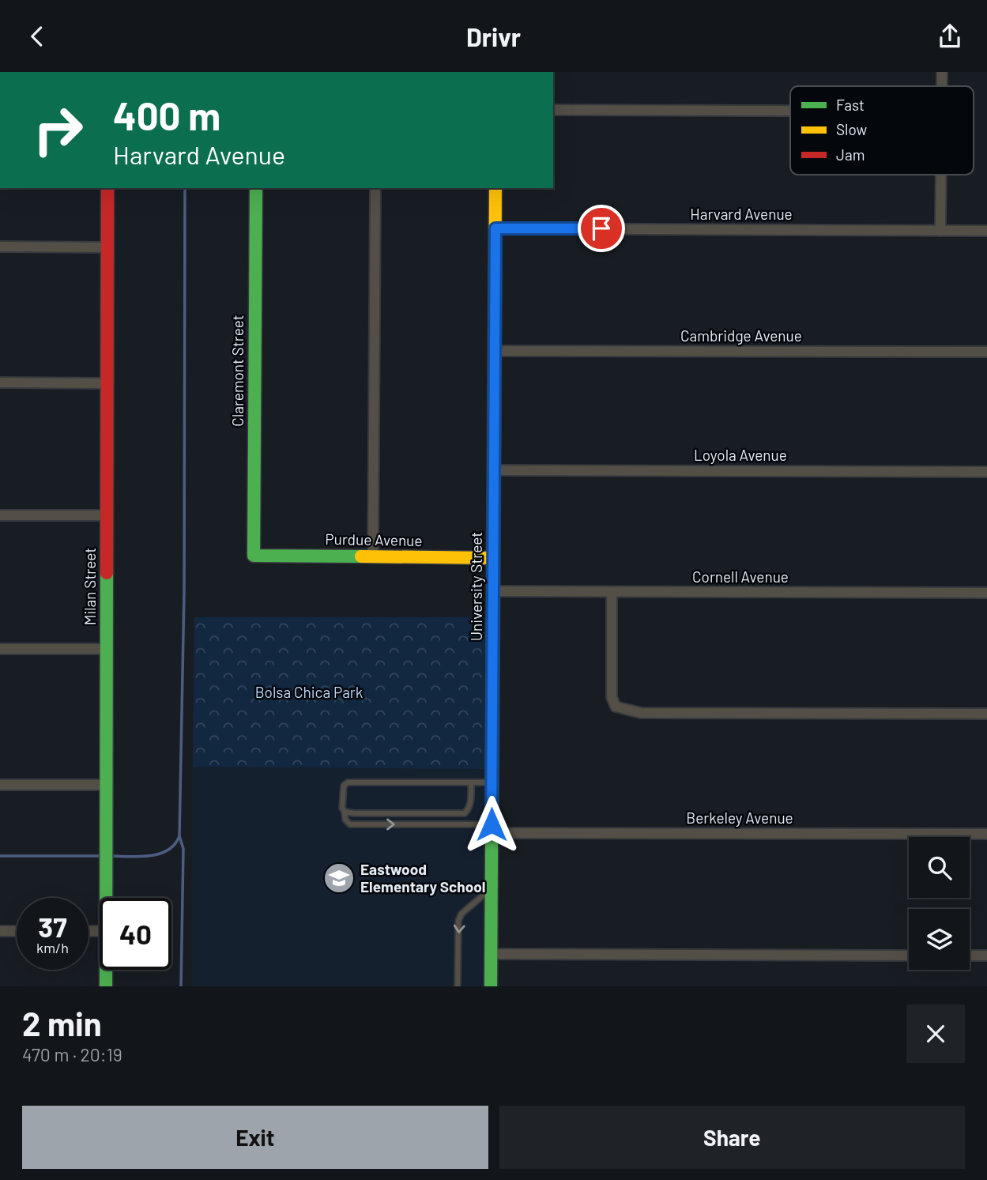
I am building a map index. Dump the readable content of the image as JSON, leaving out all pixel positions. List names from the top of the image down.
{
  "streets": {
    "street": [
      "Harvard Avenue",
      "Cambridge Avenue",
      "Claremont Street",
      "Loyola Avenue",
      "Purdue Avenue",
      "Cornell Avenue",
      "Milan Street",
      "University Street",
      "Berkeley Avenue"
    ]
  },
  "crossings": [
    ["Harvard Avenue", "University Street"],
    ["Cambridge Avenue", "University Street"],
    ["Claremont Street", "Purdue Avenue"],
    ["Loyola Avenue", "University Street"],
    ["Purdue Avenue", "University Street"],
    ["Cornell Avenue", "University Street"],
    ["University Street", "Berkeley Avenue"]
  ],
  "parks": ["Bolsa Chica Park"],
  "places": {
    "school or university": ["Eastwood Elementary School"]
  },
  "legend": ["Fast", "Slow", "Jam"],
  "page": {
    "header": "Drivr",
    "turn": ["400 m", "Harvard Avenue"],
    "speed": "37 km/h",
    "limit": "40",
    "heading": ["2 min", "470 m · 20:19"],
    "buttons": ["Exit", "Share"]
  }
}
